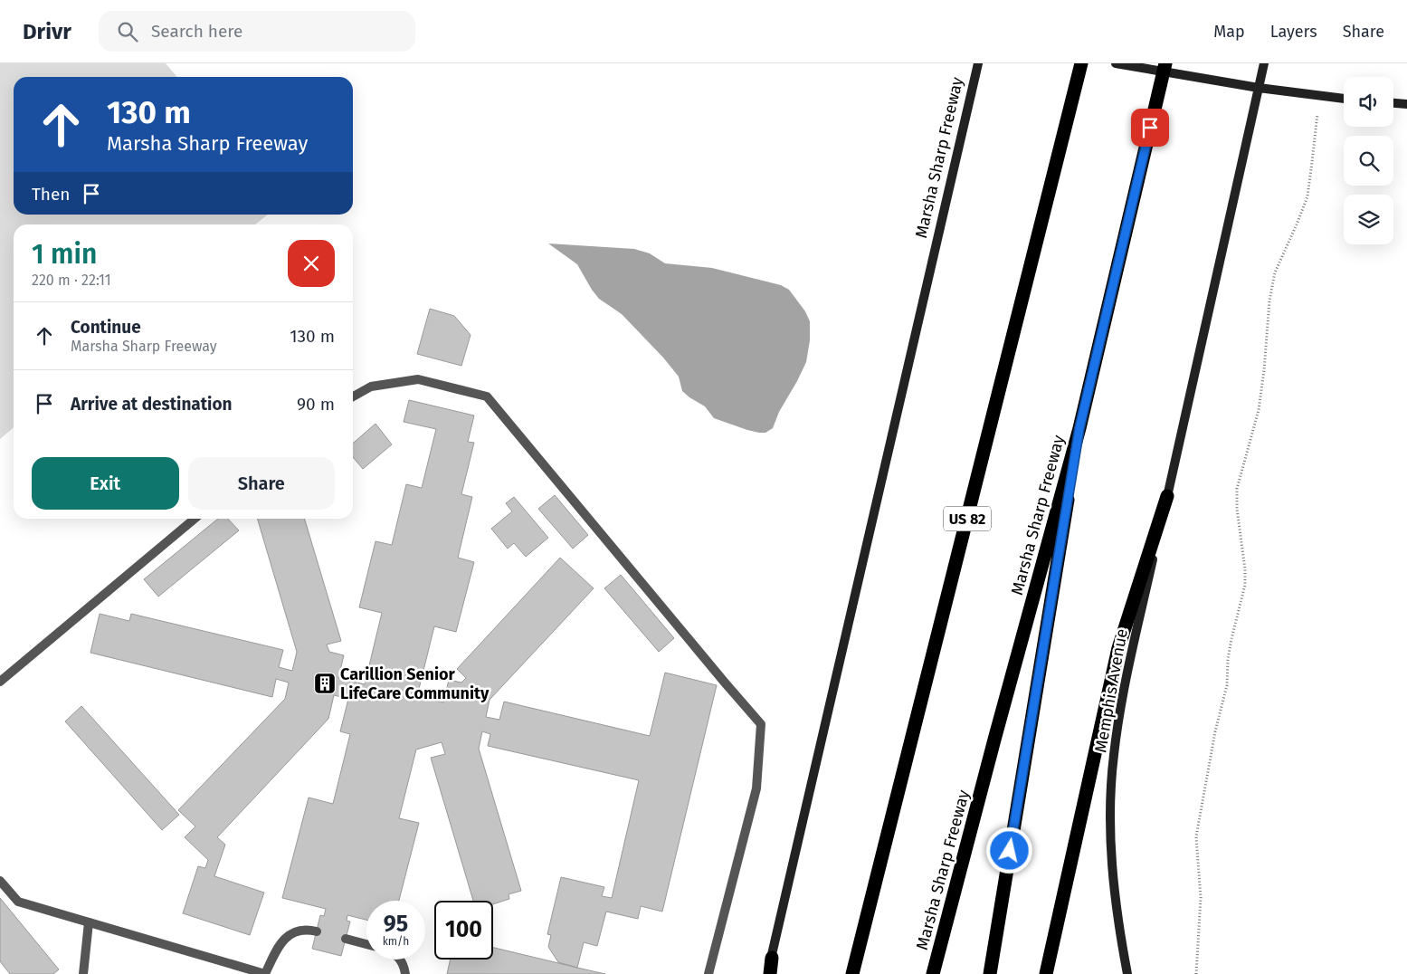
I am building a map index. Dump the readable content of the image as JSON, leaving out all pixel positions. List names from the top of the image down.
{
  "streets": {
    "highway": ["Marsha Sharp Freeway", "US 82"],
    "main road": ["Memphis Avenue"]
  },
  "places": {
    "building": ["Carillion Senior LifeCare Community"]
  },
  "page": {
    "header": "Drivr",
    "search": "Search here",
    "nav": ["Map", "Layers", "Share"],
    "turn": ["130 m", "Marsha Sharp Freeway"],
    "then": "Then",
    "heading": ["1 min", "220 m · 22:11"],
    "list": [
      {
        "name": "Continue",
        "note": "Marsha Sharp Freeway",
        "value": "130 m"
      },
      {
        "name": "Arrive at destination",
        "value": "90 m"
      }
    ],
    "buttons": ["Exit", "Share"],
    "speed": "95 km/h",
    "limit": "100"
  }
}
